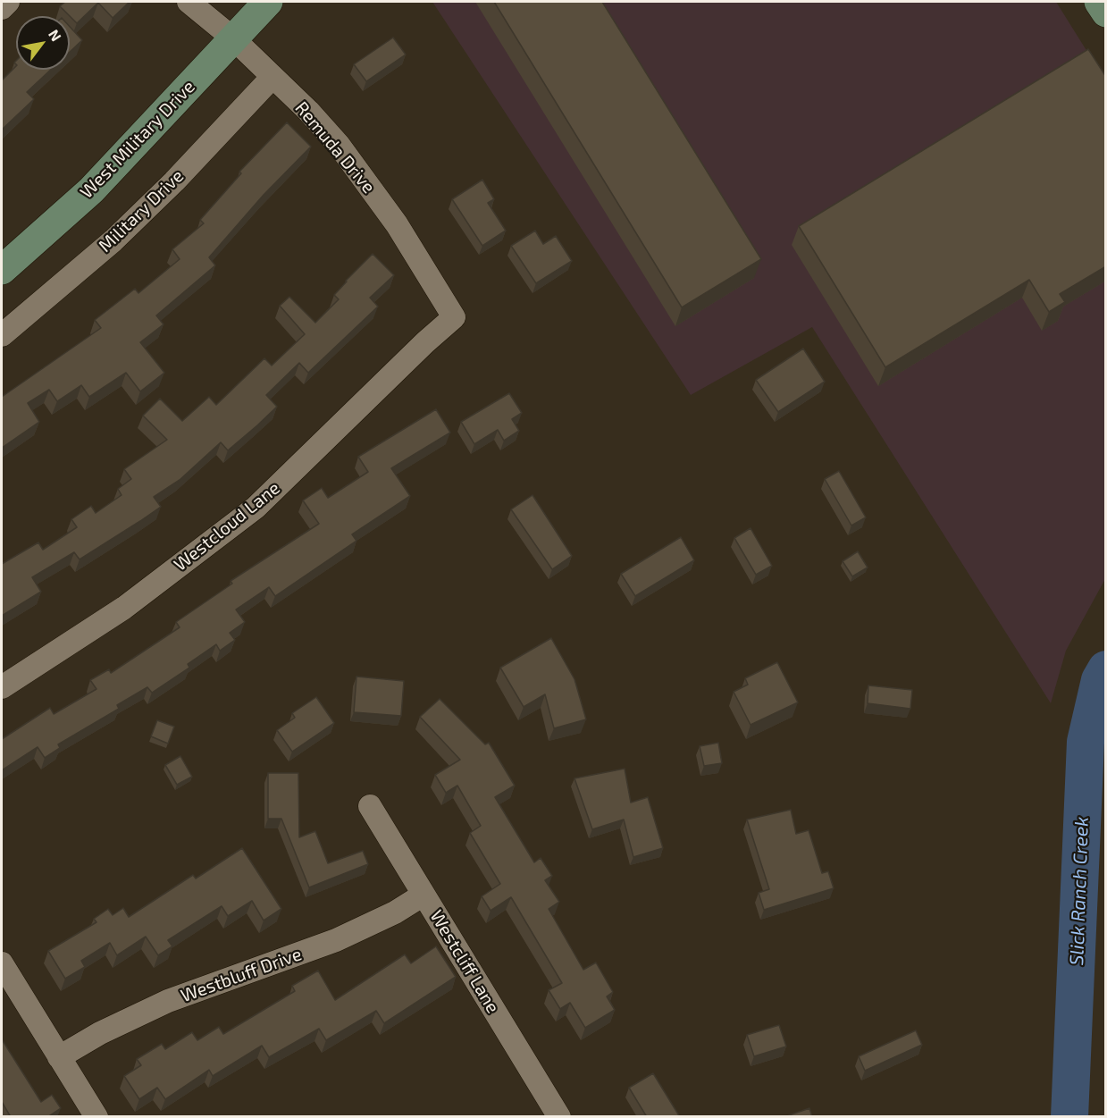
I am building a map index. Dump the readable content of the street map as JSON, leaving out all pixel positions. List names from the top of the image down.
{
  "streets": {
    "main road": ["West Military Drive"],
    "street": [
      "Remuda Drive",
      "Military Drive",
      "Westcloud Lane",
      "Westcliff Lane",
      "Westbluff Drive"
    ]
  },
  "crossings": [
    ["West Military Drive", "Remuda Drive"],
    ["Remuda Drive", "Military Drive"],
    ["Remuda Drive", "Westcloud Lane"],
    ["Westcliff Lane", "Westbluff Drive"]
  ],
  "water": ["Slick Ranch Creek"],
  "north": "top right"
}
